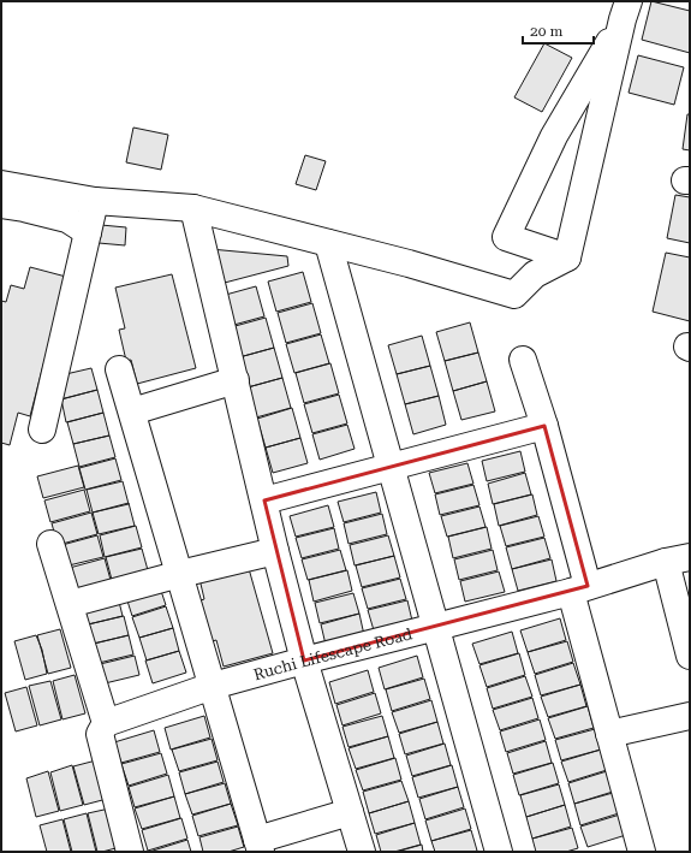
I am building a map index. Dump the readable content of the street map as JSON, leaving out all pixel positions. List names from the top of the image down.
{
  "streets": {
    "street": ["Ruchi Lifescape Road"]
  },
  "scale_bar": "20 m"
}
